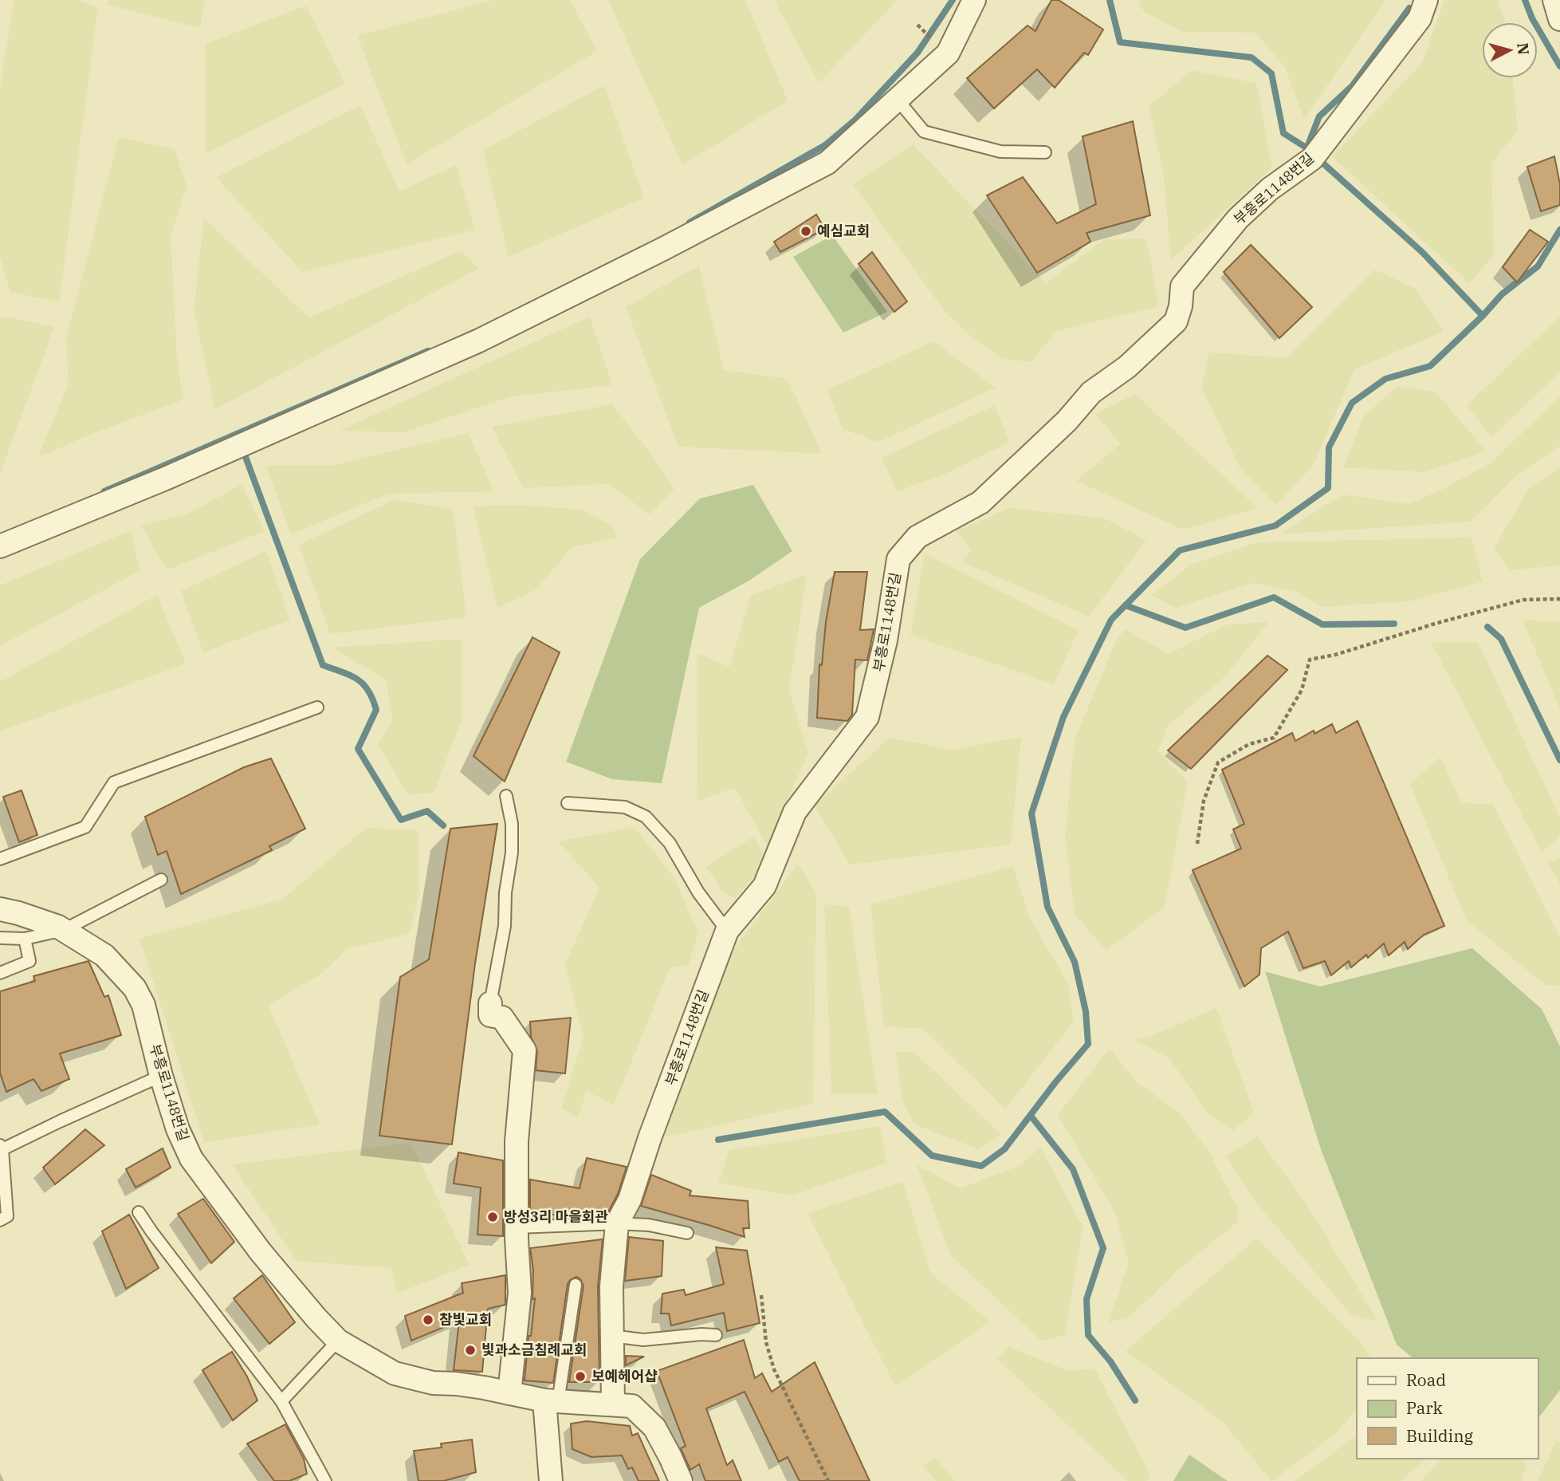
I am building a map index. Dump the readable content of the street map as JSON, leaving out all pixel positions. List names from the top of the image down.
{
  "streets": {
    "street": ["부흥로1148번길"]
  },
  "places": [
    "예심교회",
    "방성3리 마을회관",
    "참빛교회",
    "빛과소금침례교회",
    "보예헤어샵"
  ],
  "legend": ["Road", "Park", "Building"],
  "north": "right"
}
